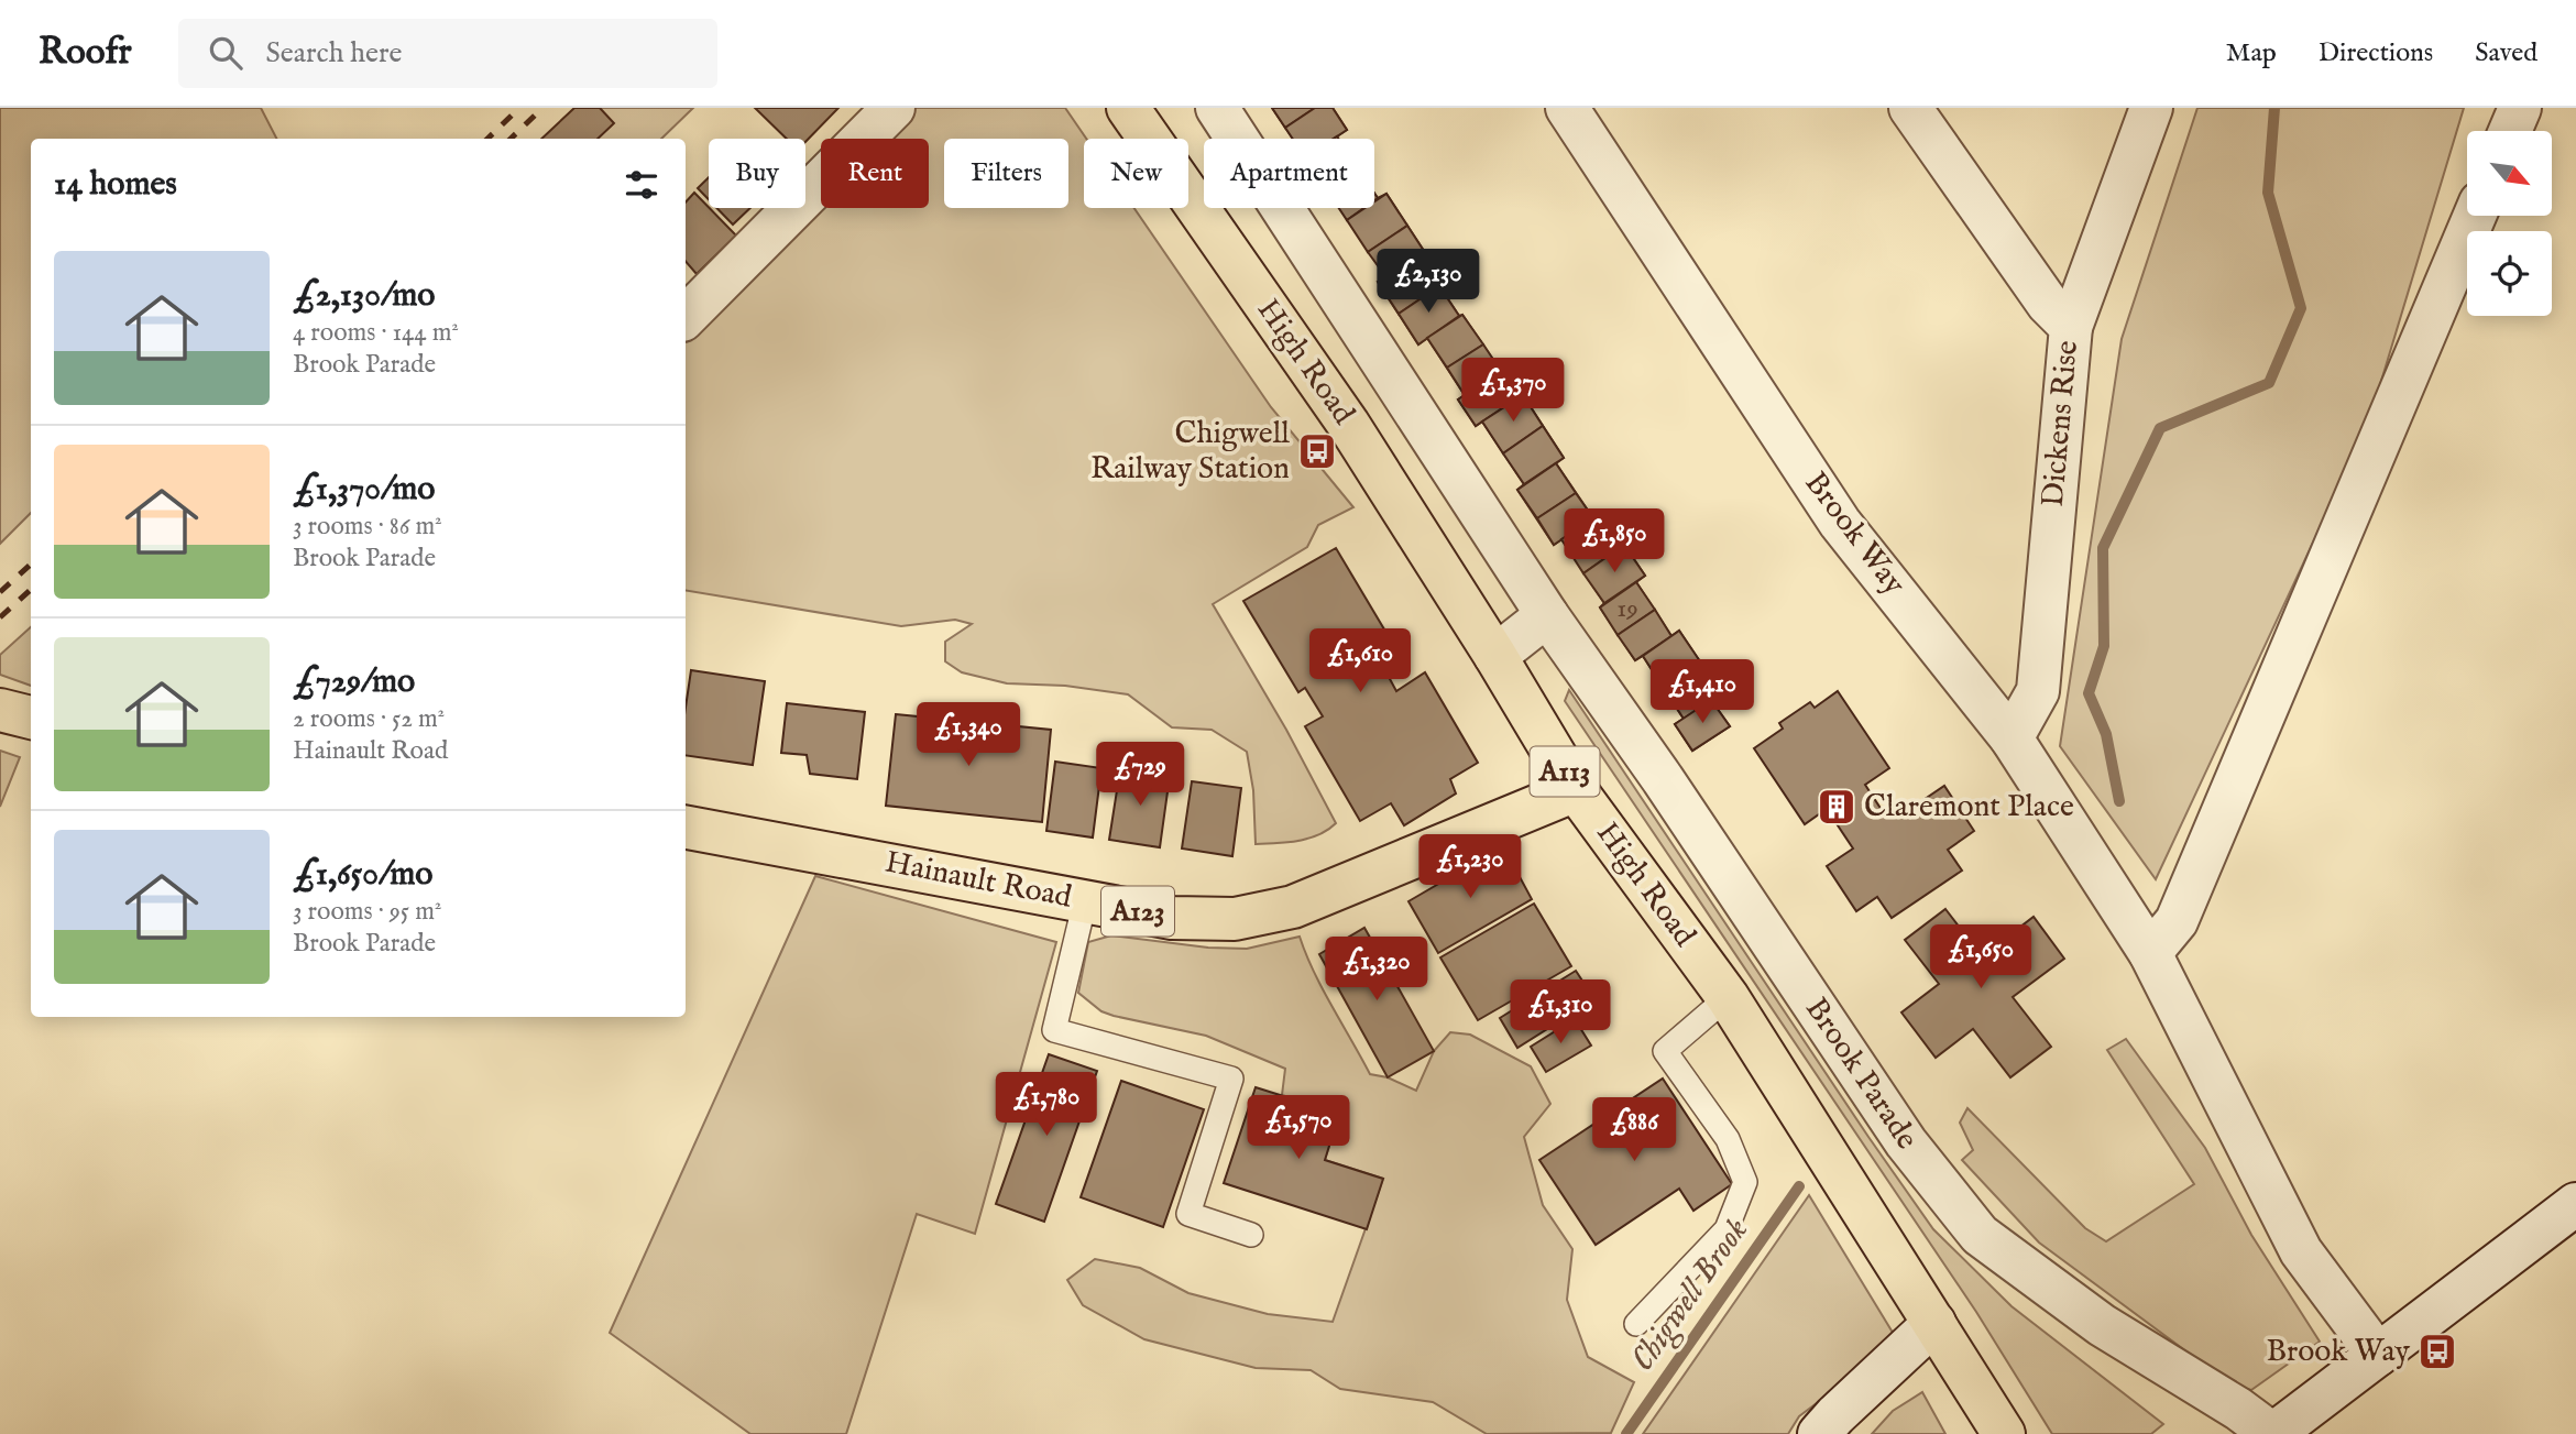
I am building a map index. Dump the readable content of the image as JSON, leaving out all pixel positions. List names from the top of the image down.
{
  "streets": {
    "main road": [
      "High Road",
      "A113",
      "Hainault Road",
      "A123"
    ],
    "street": ["Dickens Rise", "Brook Way", "Brook Parade"]
  },
  "crossings": [
    ["High Road", "Hainault Road"],
    ["Dickens Rise", "Brook Way"]
  ],
  "water": ["Chigwell Brook"],
  "places": {
    "bus stop": ["Chigwell Railway Station", "Brook Way"],
    "building": ["Claremont Place"]
  },
  "house_numbers": ["19"],
  "north": "bottom right",
  "page": {
    "header": "Roofr",
    "search": "Search here",
    "nav": ["Map", "Directions", "Saved"],
    "chip": [
      "Buy",
      "Rent",
      "Filters",
      "New",
      "Apartment"
    ],
    "heading": "14 homes",
    "list": [
      {
        "name": "£2,130/mo",
        "note": "4 rooms · 144 m² · Brook Parade"
      },
      {
        "name": "£1,370/mo",
        "note": "3 rooms · 86 m² · Brook Parade"
      },
      {
        "name": "£729/mo",
        "note": "2 rooms · 52 m² · Hainault Road"
      },
      {
        "name": "£1,650/mo",
        "note": "3 rooms · 95 m² · Brook Parade"
      }
    ],
    "price": [
      "£2,130",
      "£1,370",
      "£1,850",
      "£1,610",
      "£1,410",
      "£1,340",
      "£729",
      "£1,230",
      "£1,650",
      "£1,320",
      "£1,310",
      "£1,780",
      "£1,570",
      "£886"
    ]
  }
}
